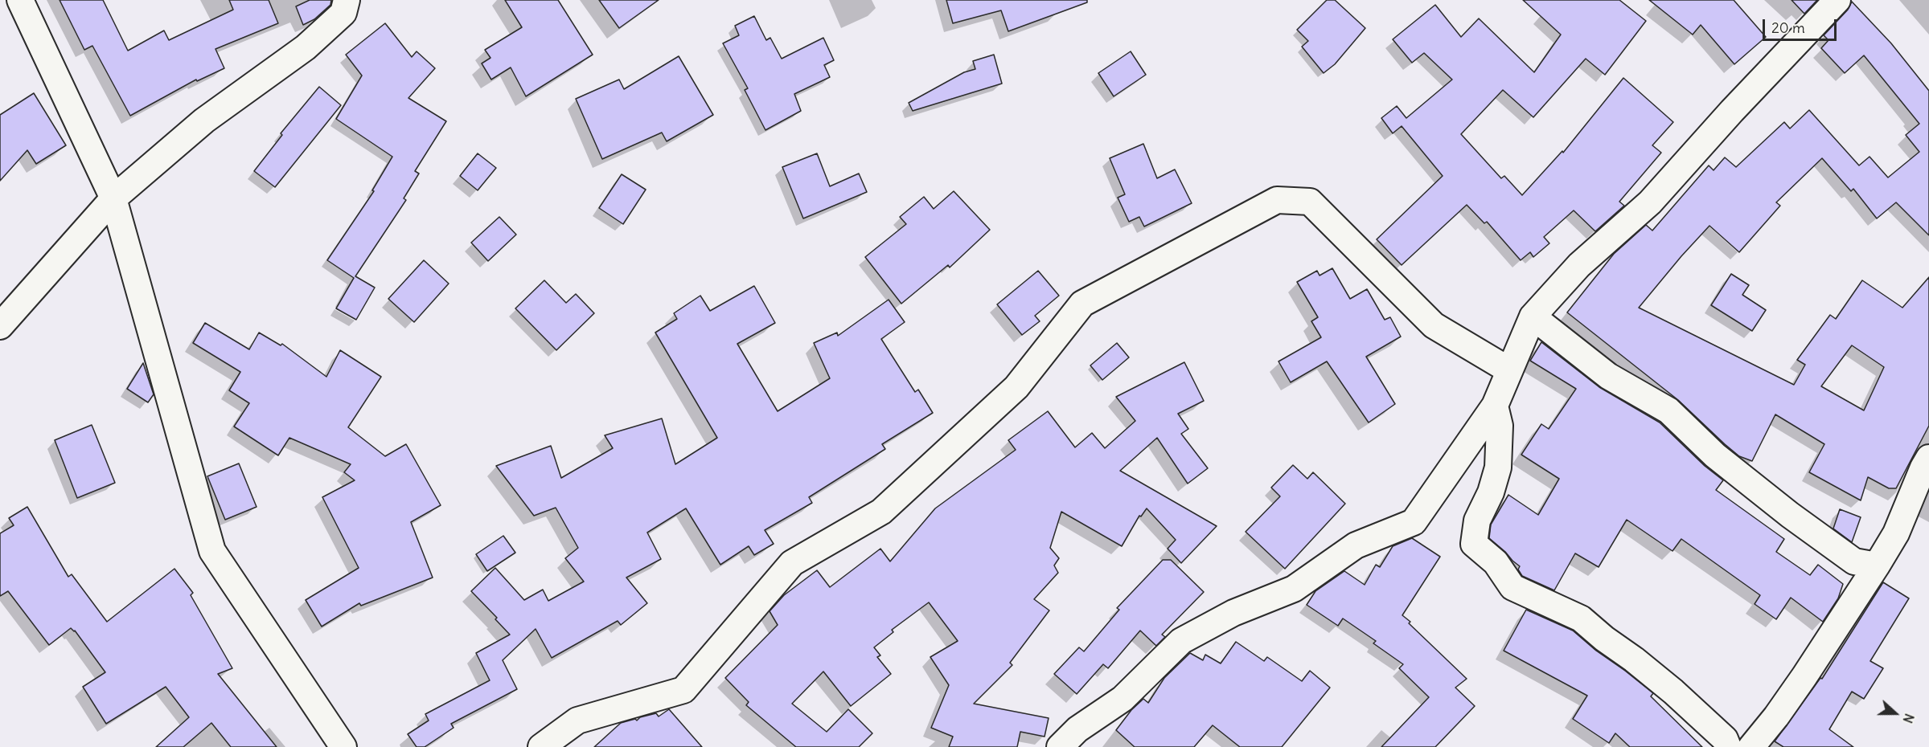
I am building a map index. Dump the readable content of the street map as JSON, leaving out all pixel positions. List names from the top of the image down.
{
  "scale_bar": "20 m",
  "north": "right"
}
